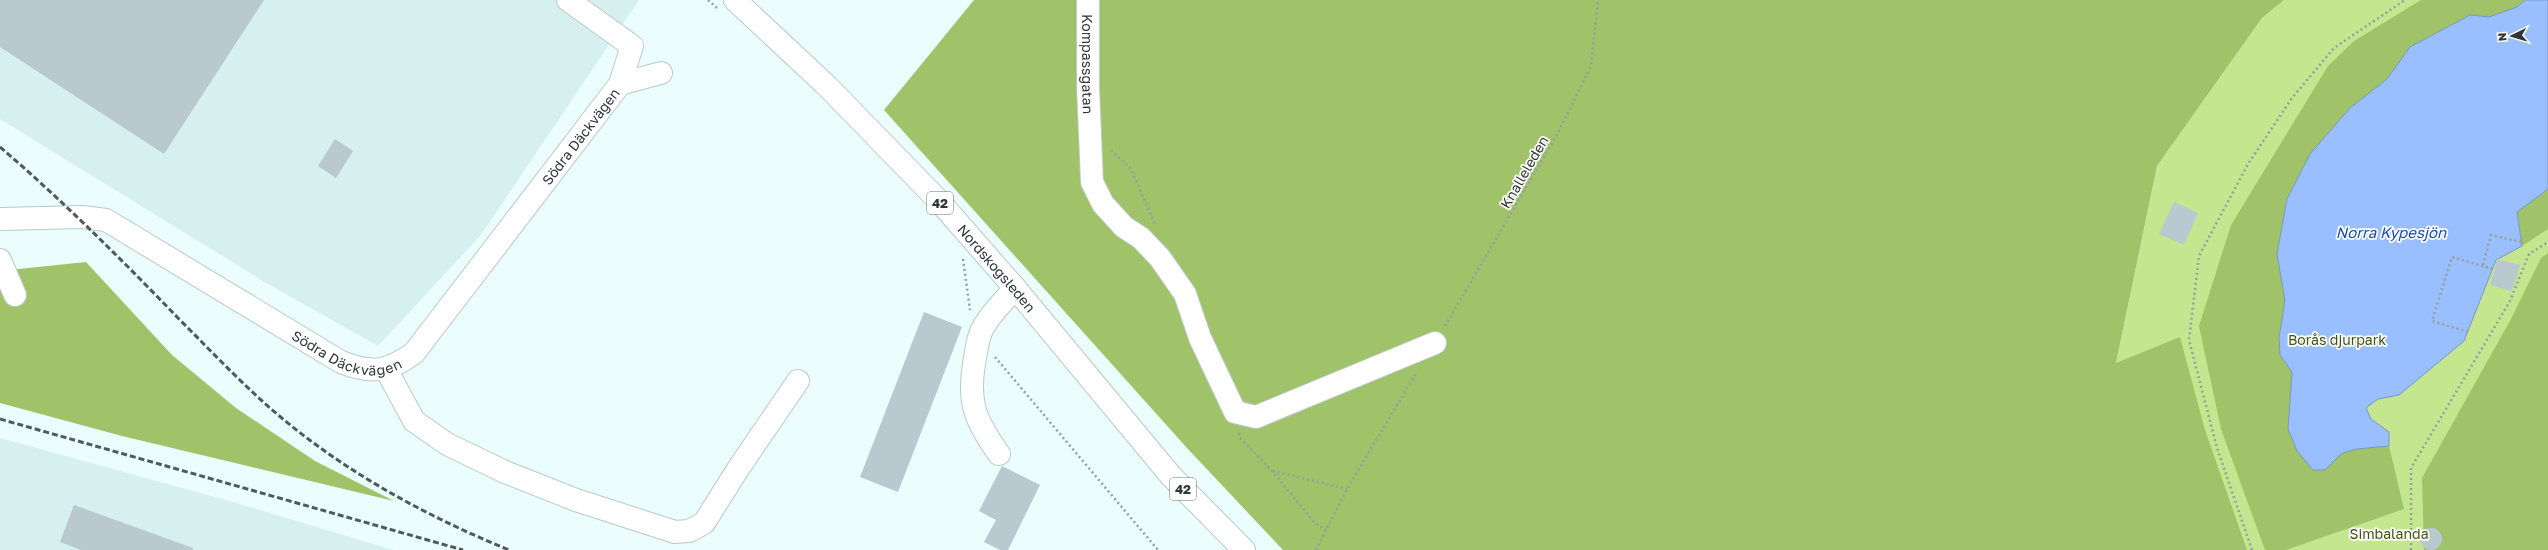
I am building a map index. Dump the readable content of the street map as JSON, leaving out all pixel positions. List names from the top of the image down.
{
  "streets": {
    "street": [
      "Kompassgatan",
      "Södra Däckvägen",
      "42",
      "Nordskogsleden"
    ],
    "path": ["Knalleleden"]
  },
  "crossings": [
    ["Kompassgatan", "Knalleleden"]
  ],
  "water": ["Norra Kypesjön"],
  "parks": ["Borås djurpark", "Simbalanda"],
  "north": "left"
}
